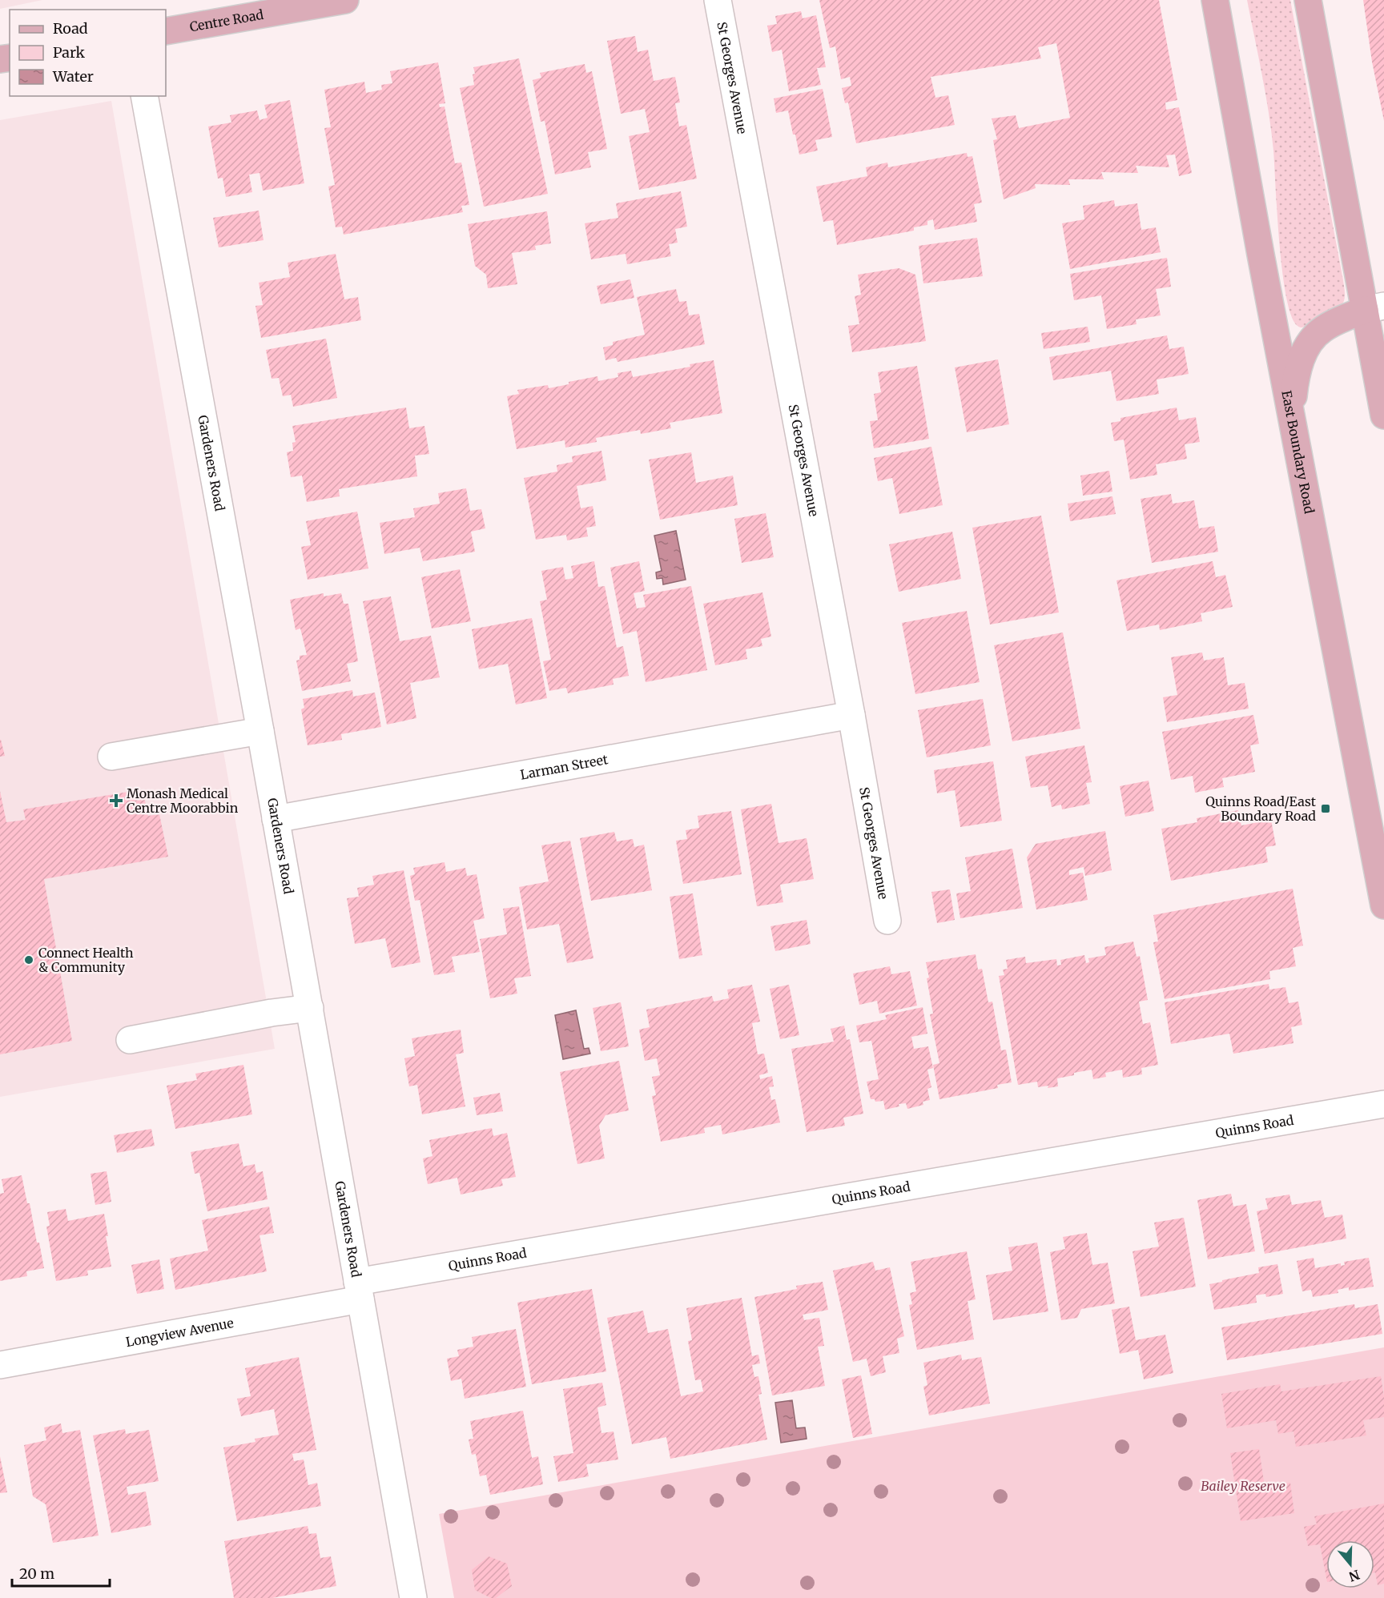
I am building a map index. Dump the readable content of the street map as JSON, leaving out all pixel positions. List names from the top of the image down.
{
  "streets": {
    "main road": ["Centre Road", "East Boundary Road"],
    "street": [
      "St Georges Avenue",
      "Gardeners Road",
      "Larman Street",
      "Quinns Road",
      "Longview Avenue"
    ]
  },
  "crossings": [
    ["St Georges Avenue", "Larman Street"],
    ["Gardeners Road", "Larman Street"],
    ["Gardeners Road", "Quinns Road"],
    ["Gardeners Road", "Longview Avenue"],
    ["Quinns Road", "Longview Avenue"]
  ],
  "parks": ["Bailey Reserve"],
  "places": {
    "health": ["Monash Medical Centre Moorabbin"],
    "transit": ["Quinns Road/East Boundary Road"],
    "other": ["Connect Health & Community"]
  },
  "legend": ["Road", "Park", "Water"],
  "scale_bar": "20 m",
  "north": "bottom"
}
